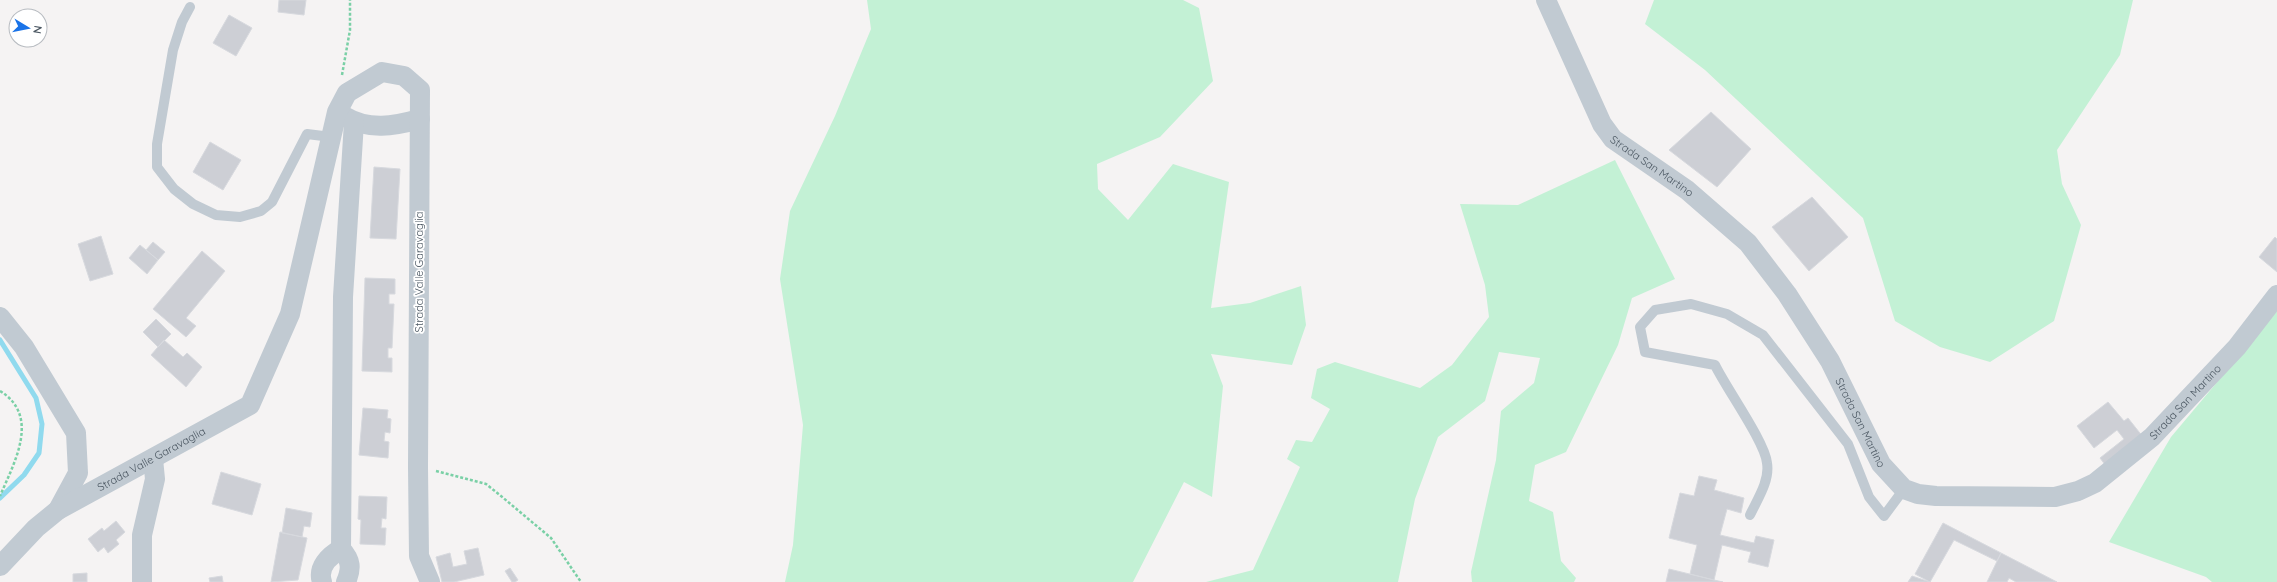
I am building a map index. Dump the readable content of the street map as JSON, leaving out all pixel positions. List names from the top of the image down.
{
  "streets": {
    "street": ["Strada San Martino", "Strada Valle Garavaglia"]
  },
  "north": "right"
}
